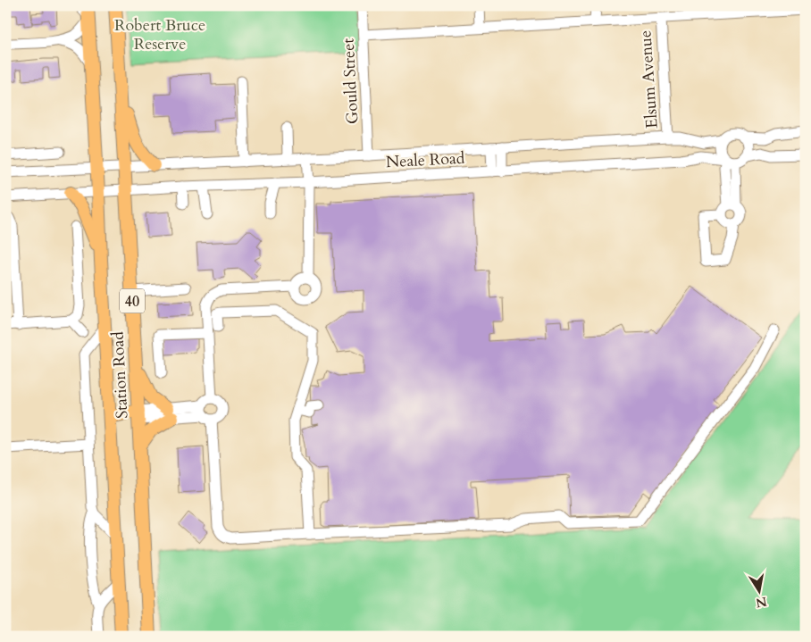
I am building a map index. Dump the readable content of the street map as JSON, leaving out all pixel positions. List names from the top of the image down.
{
  "streets": {
    "main road": ["40", "Station Road"],
    "street": ["Elsum Avenue", "Gould Street", "Neale Road"]
  },
  "crossings": [
    ["Elsum Avenue", "Neale Road"],
    ["Gould Street", "Neale Road"],
    ["Neale Road", "Station Road"]
  ],
  "parks": ["Robert Bruce Reserve"],
  "north": "bottom"
}
